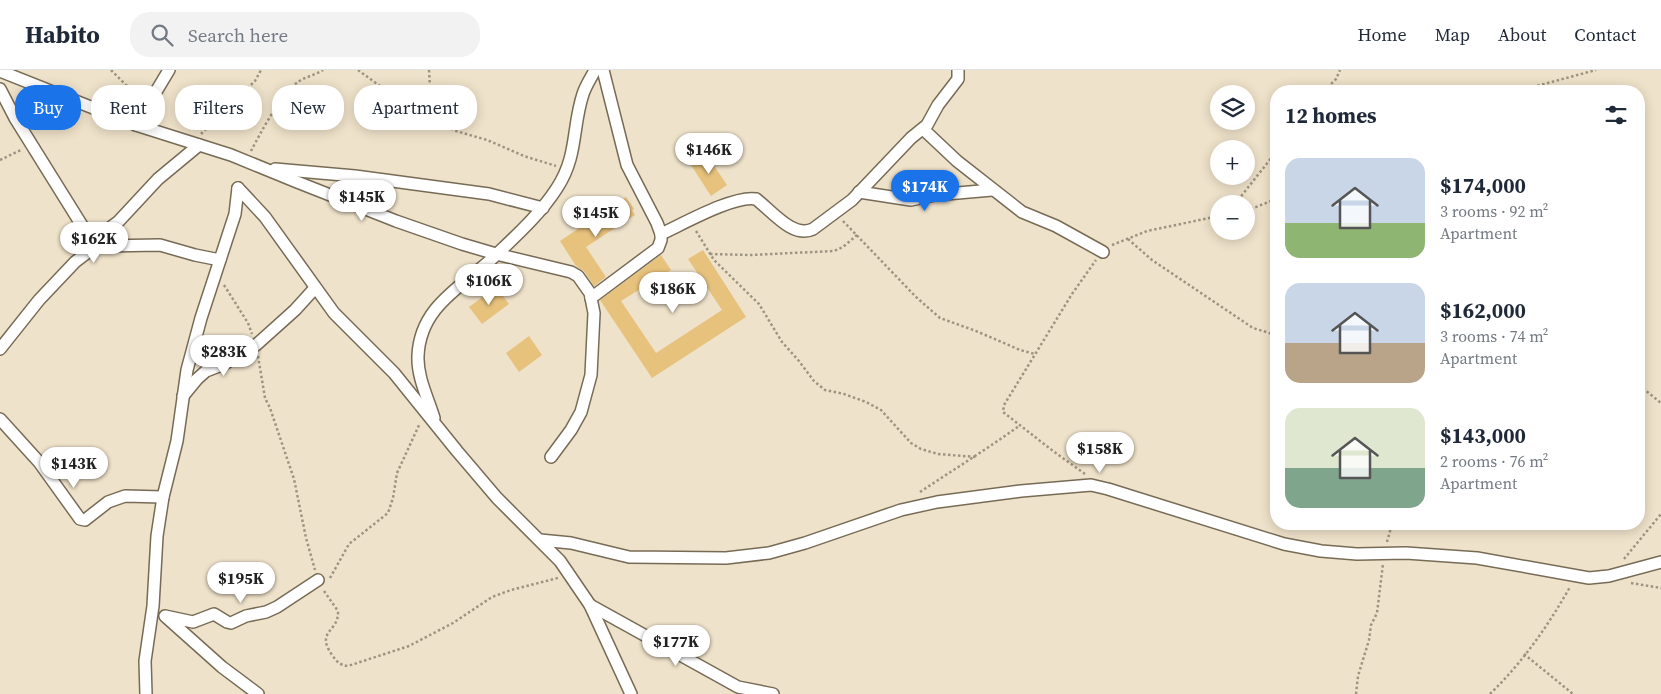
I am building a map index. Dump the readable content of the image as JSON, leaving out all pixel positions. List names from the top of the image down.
{
  "page": {
    "header": "Habito",
    "search": "Search here",
    "nav": [
      "Home",
      "Map",
      "About",
      "Contact"
    ],
    "map_buttons": ["+", "−"],
    "chip": [
      "Buy",
      "Rent",
      "Filters",
      "New",
      "Apartment"
    ],
    "heading": "12 homes",
    "price": [
      "$146K",
      "$174K",
      "$145K",
      "$145K",
      "$162K",
      "$106K",
      "$186K",
      "$283K",
      "$158K",
      "$143K",
      "$195K",
      "$177K"
    ],
    "list": [
      {
        "name": "$174,000",
        "note": "3 rooms · 92 m² · Apartment"
      },
      {
        "name": "$162,000",
        "note": "3 rooms · 74 m² · Apartment"
      },
      {
        "name": "$143,000",
        "note": "2 rooms · 76 m² · Apartment"
      }
    ]
  }
}
